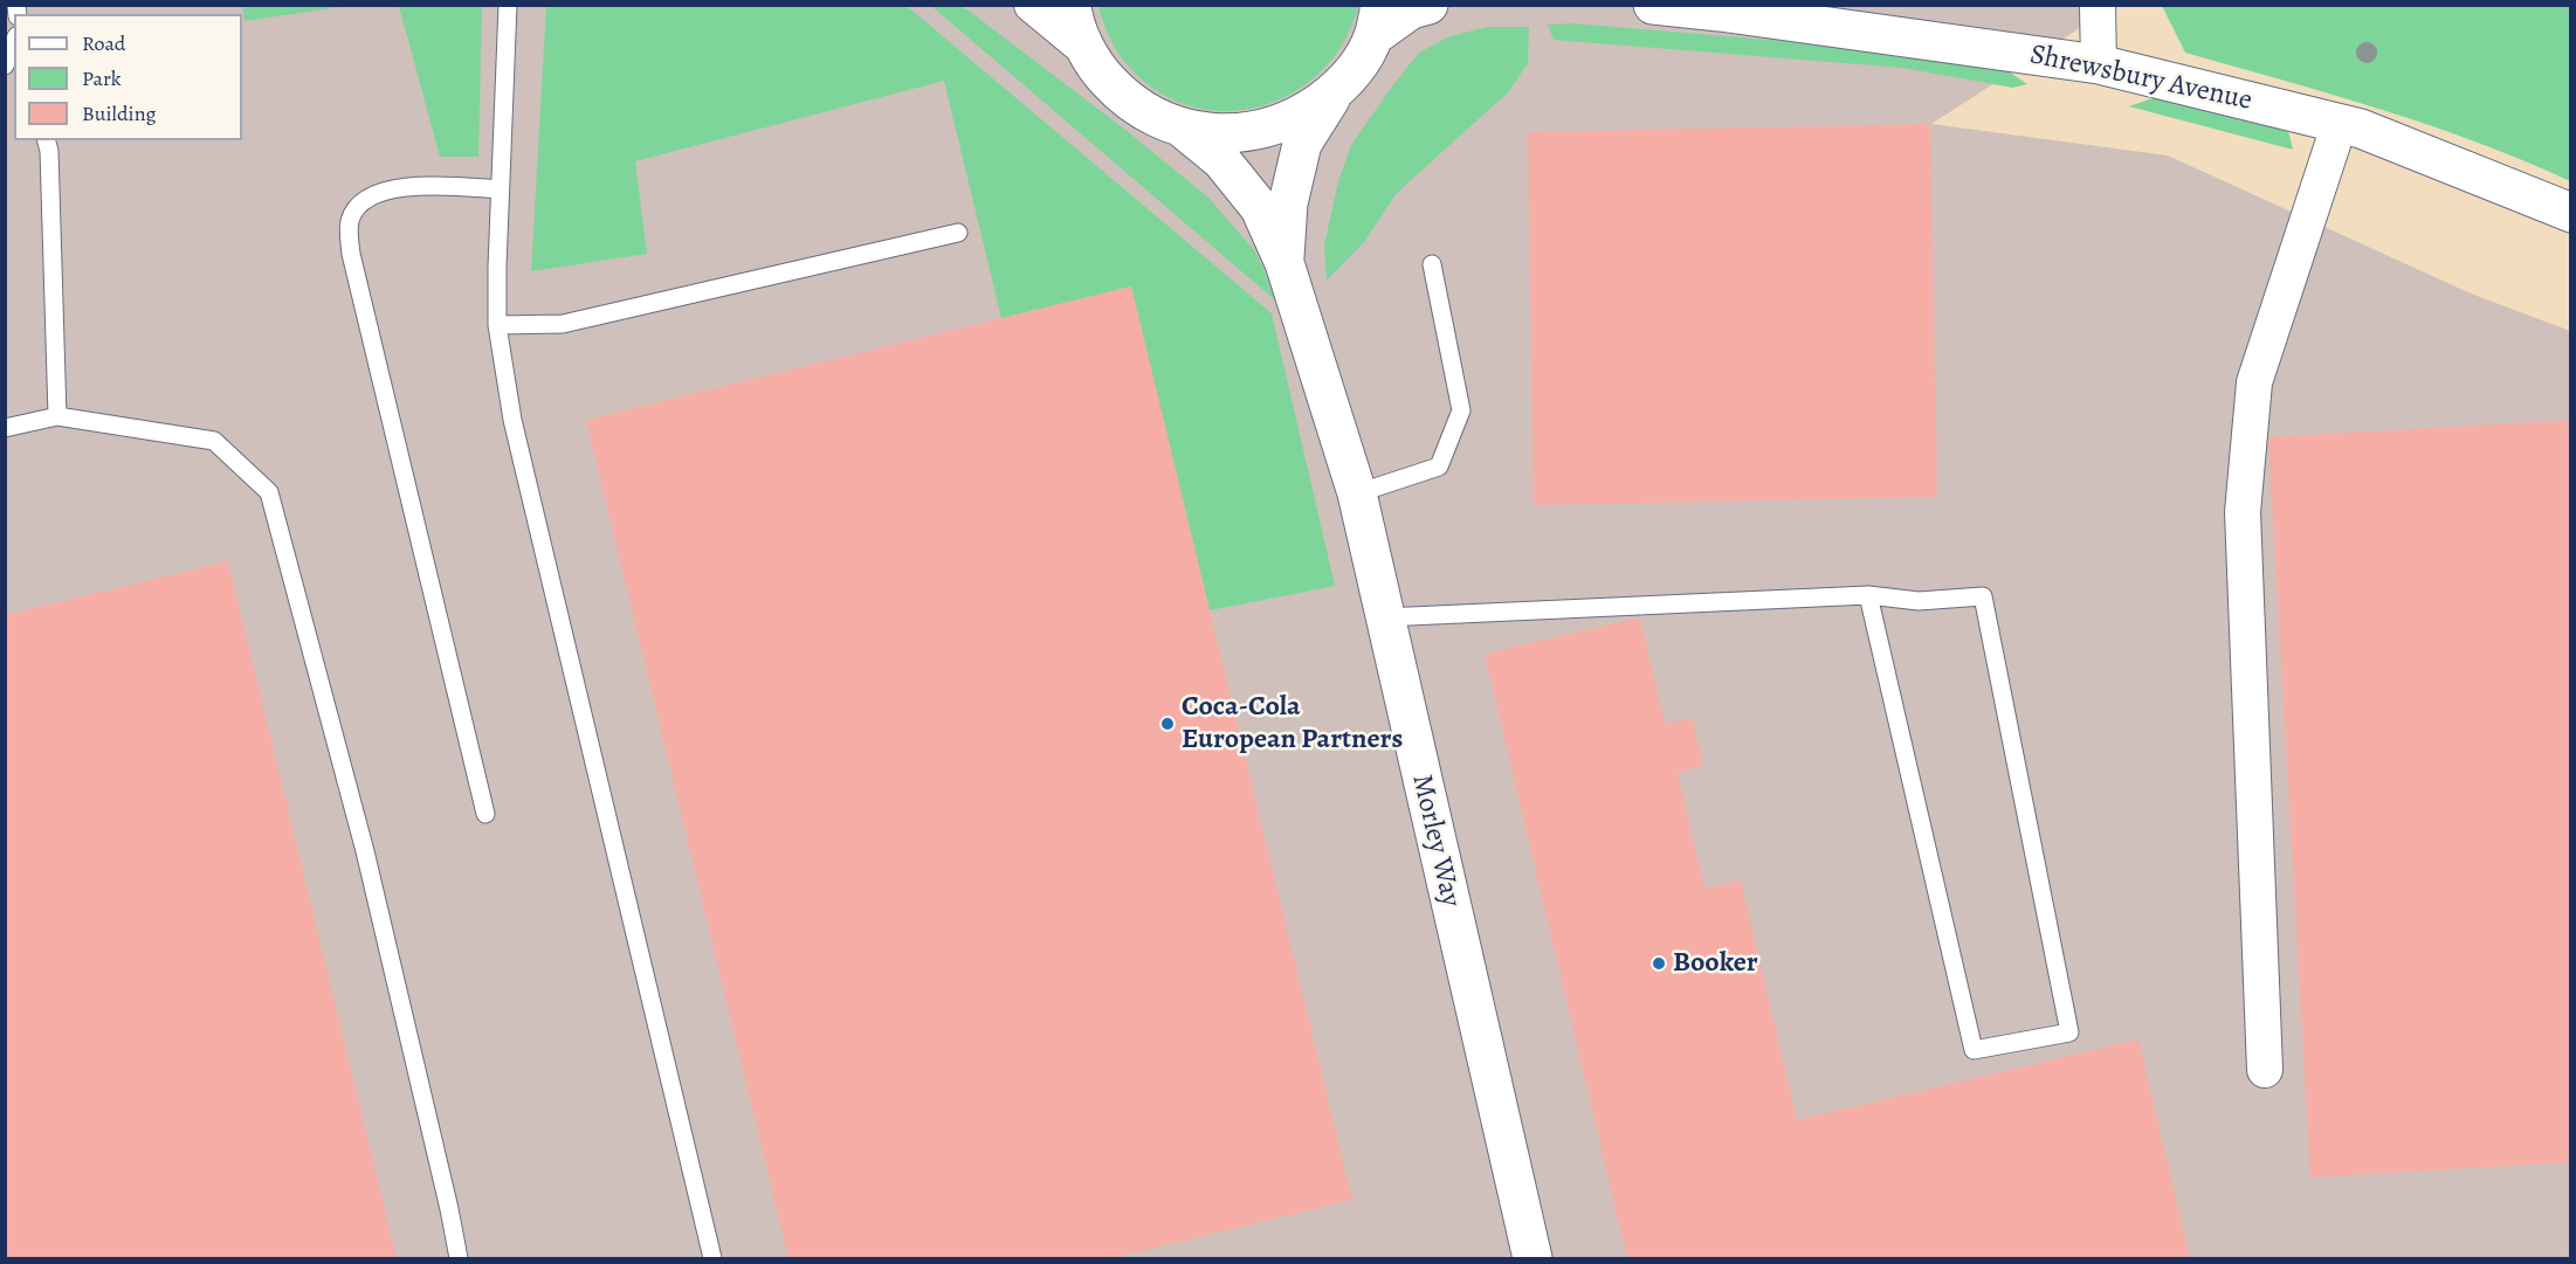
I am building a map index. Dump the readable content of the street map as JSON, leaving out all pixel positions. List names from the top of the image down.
{
  "streets": {
    "street": ["Shrewsbury Avenue", "Morley Way"]
  },
  "places": ["Coca-Cola European Partners", "Booker"],
  "legend": ["Road", "Park", "Building"]
}
